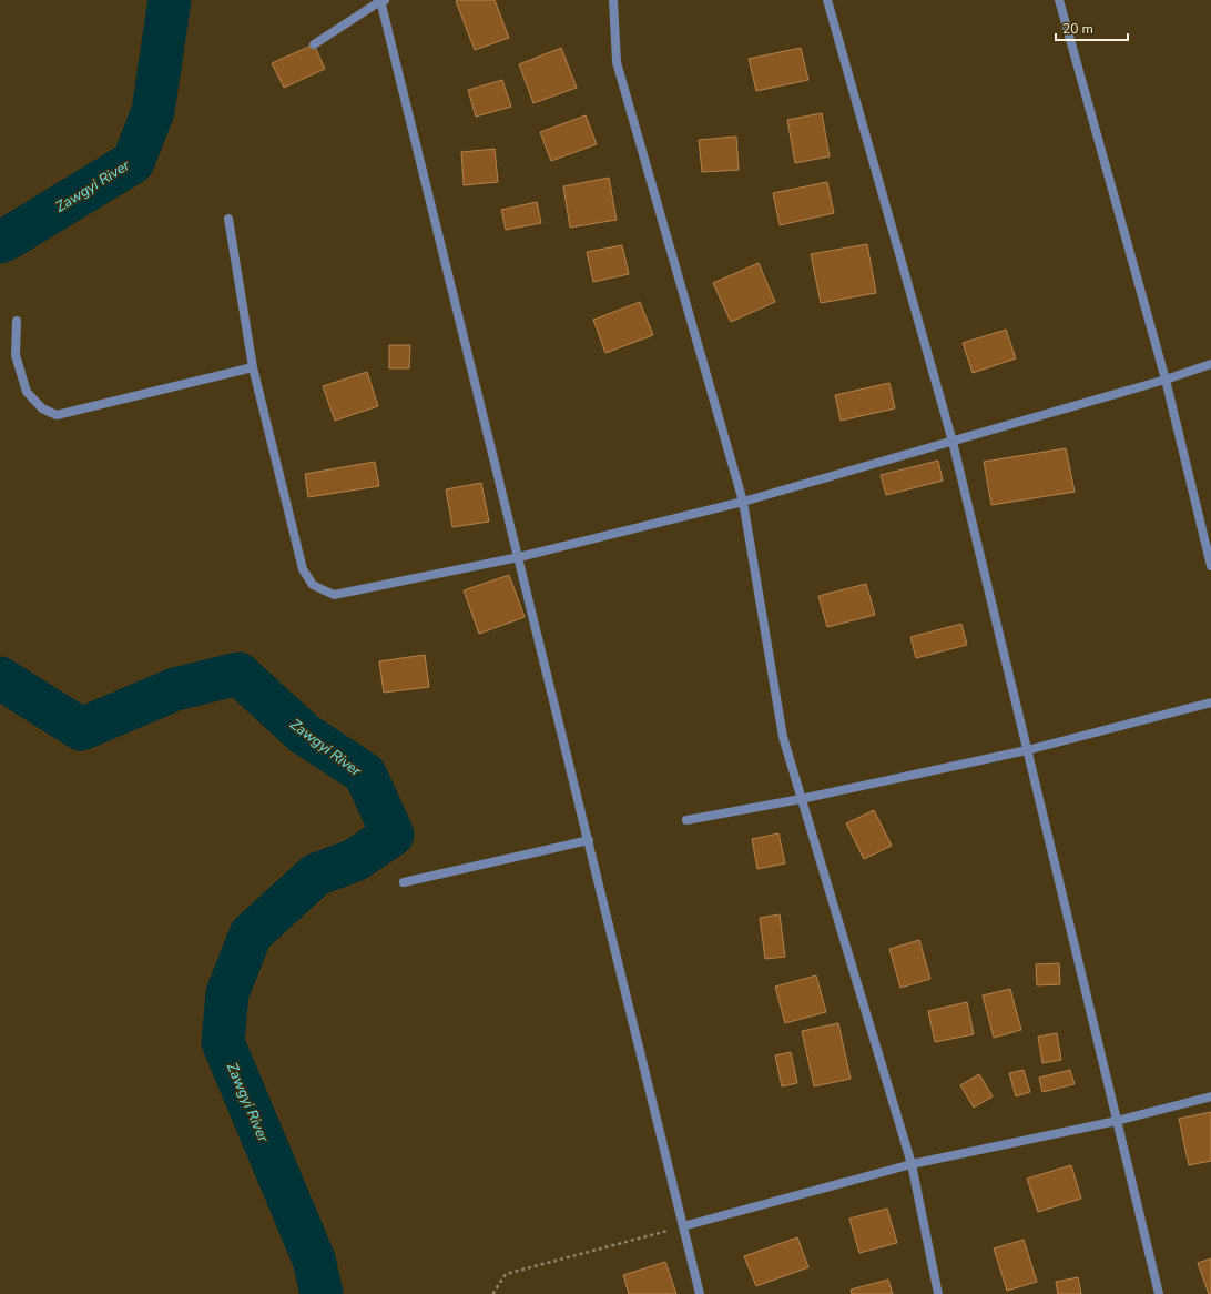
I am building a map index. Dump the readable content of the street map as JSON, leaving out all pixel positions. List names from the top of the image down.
{
  "water": ["Zawgyi River"],
  "scale_bar": "20 m"
}
